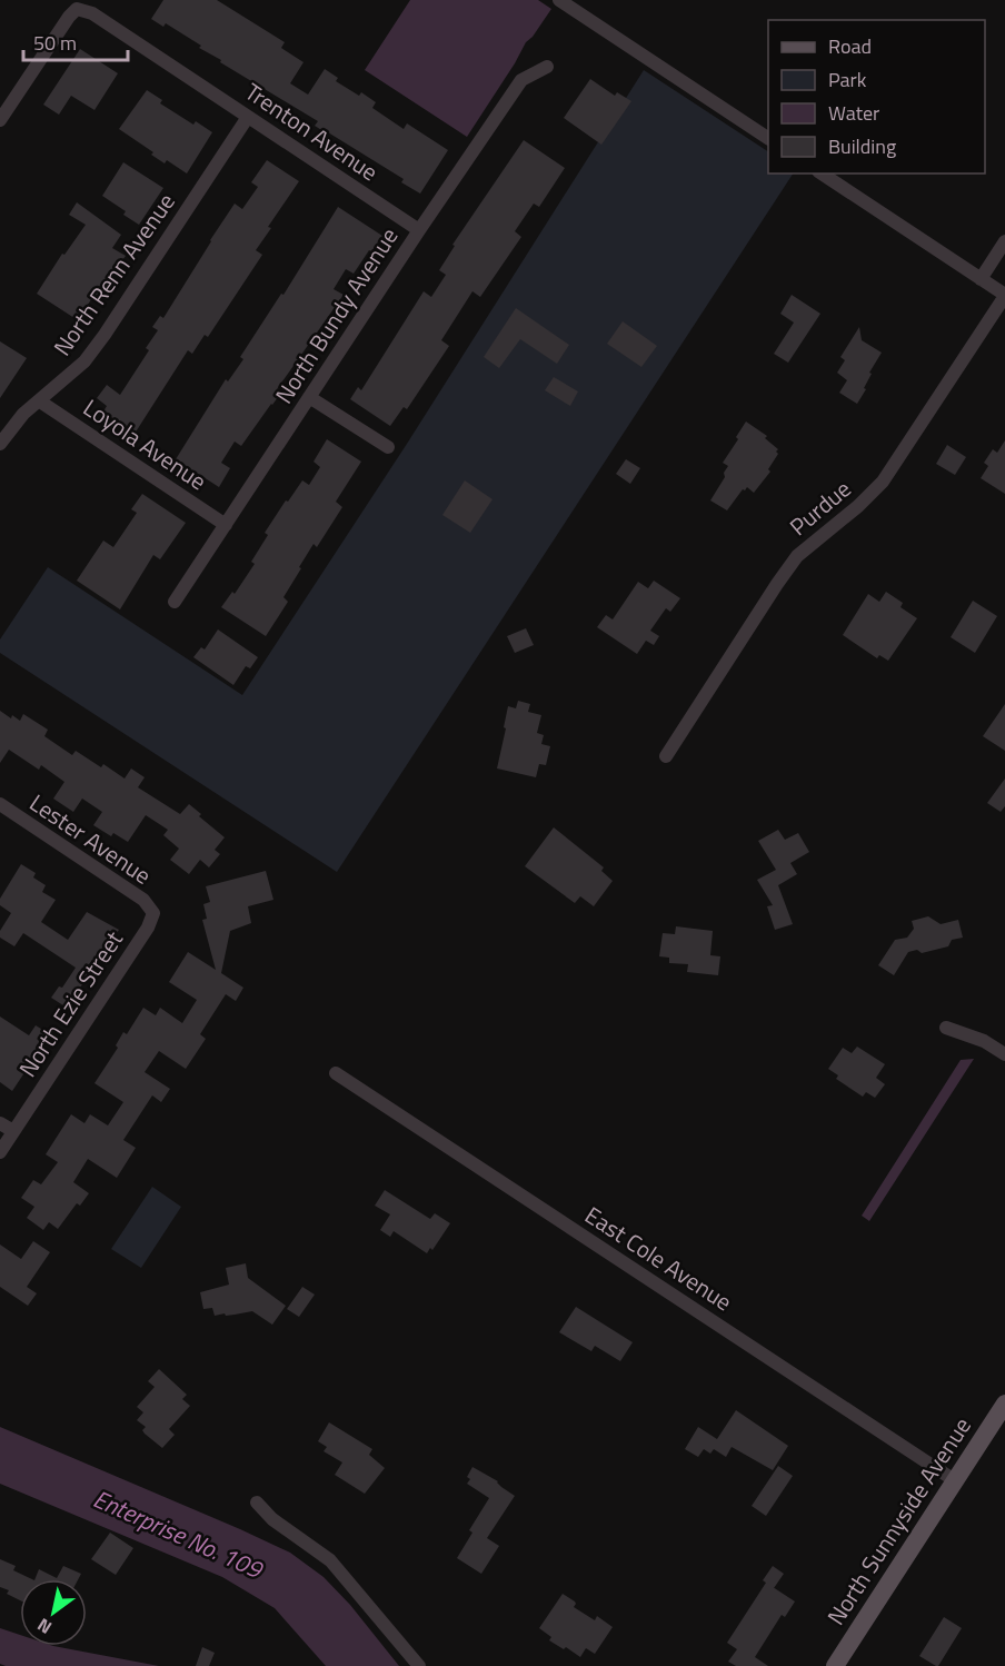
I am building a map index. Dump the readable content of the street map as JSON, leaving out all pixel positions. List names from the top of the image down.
{
  "streets": {
    "main road": ["North Sunnyside Avenue"],
    "street": [
      "Trenton Avenue",
      "North Renn Avenue",
      "North Bundy Avenue",
      "Loyola Avenue",
      "Purdue",
      "Lester Avenue",
      "North Ezie Street",
      "East Cole Avenue"
    ]
  },
  "crossings": [
    ["Trenton Avenue", "North Renn Avenue"],
    ["Trenton Avenue", "North Bundy Avenue"],
    ["North Renn Avenue", "Loyola Avenue"],
    ["North Bundy Avenue", "Loyola Avenue"],
    ["Lester Avenue", "North Ezie Street"],
    ["East Cole Avenue", "North Sunnyside Avenue"]
  ],
  "water": ["Enterprise No. 109"],
  "legend": [
    "Road",
    "Park",
    "Water",
    "Building"
  ],
  "scale_bar": "50 m",
  "north": "bottom left"
}
